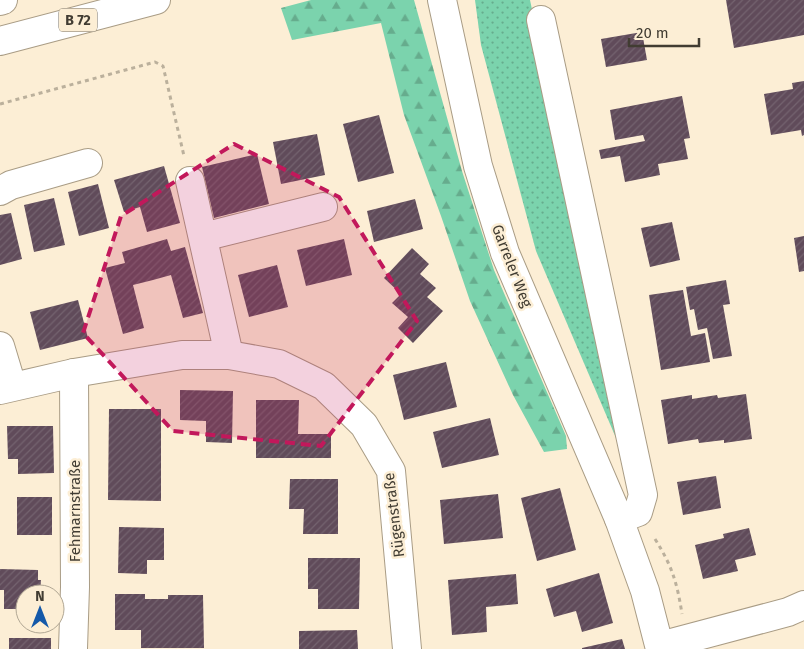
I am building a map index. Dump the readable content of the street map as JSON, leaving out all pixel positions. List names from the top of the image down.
{
  "streets": {
    "main road": [
      "B 72",
      "Garreler Weg",
      "Fehmarnstraße",
      "Rügenstraße"
    ]
  },
  "crossings": [
    ["Fehmarnstraße", "Rügenstraße"]
  ],
  "scale_bar": "20 m",
  "north": "top"
}
